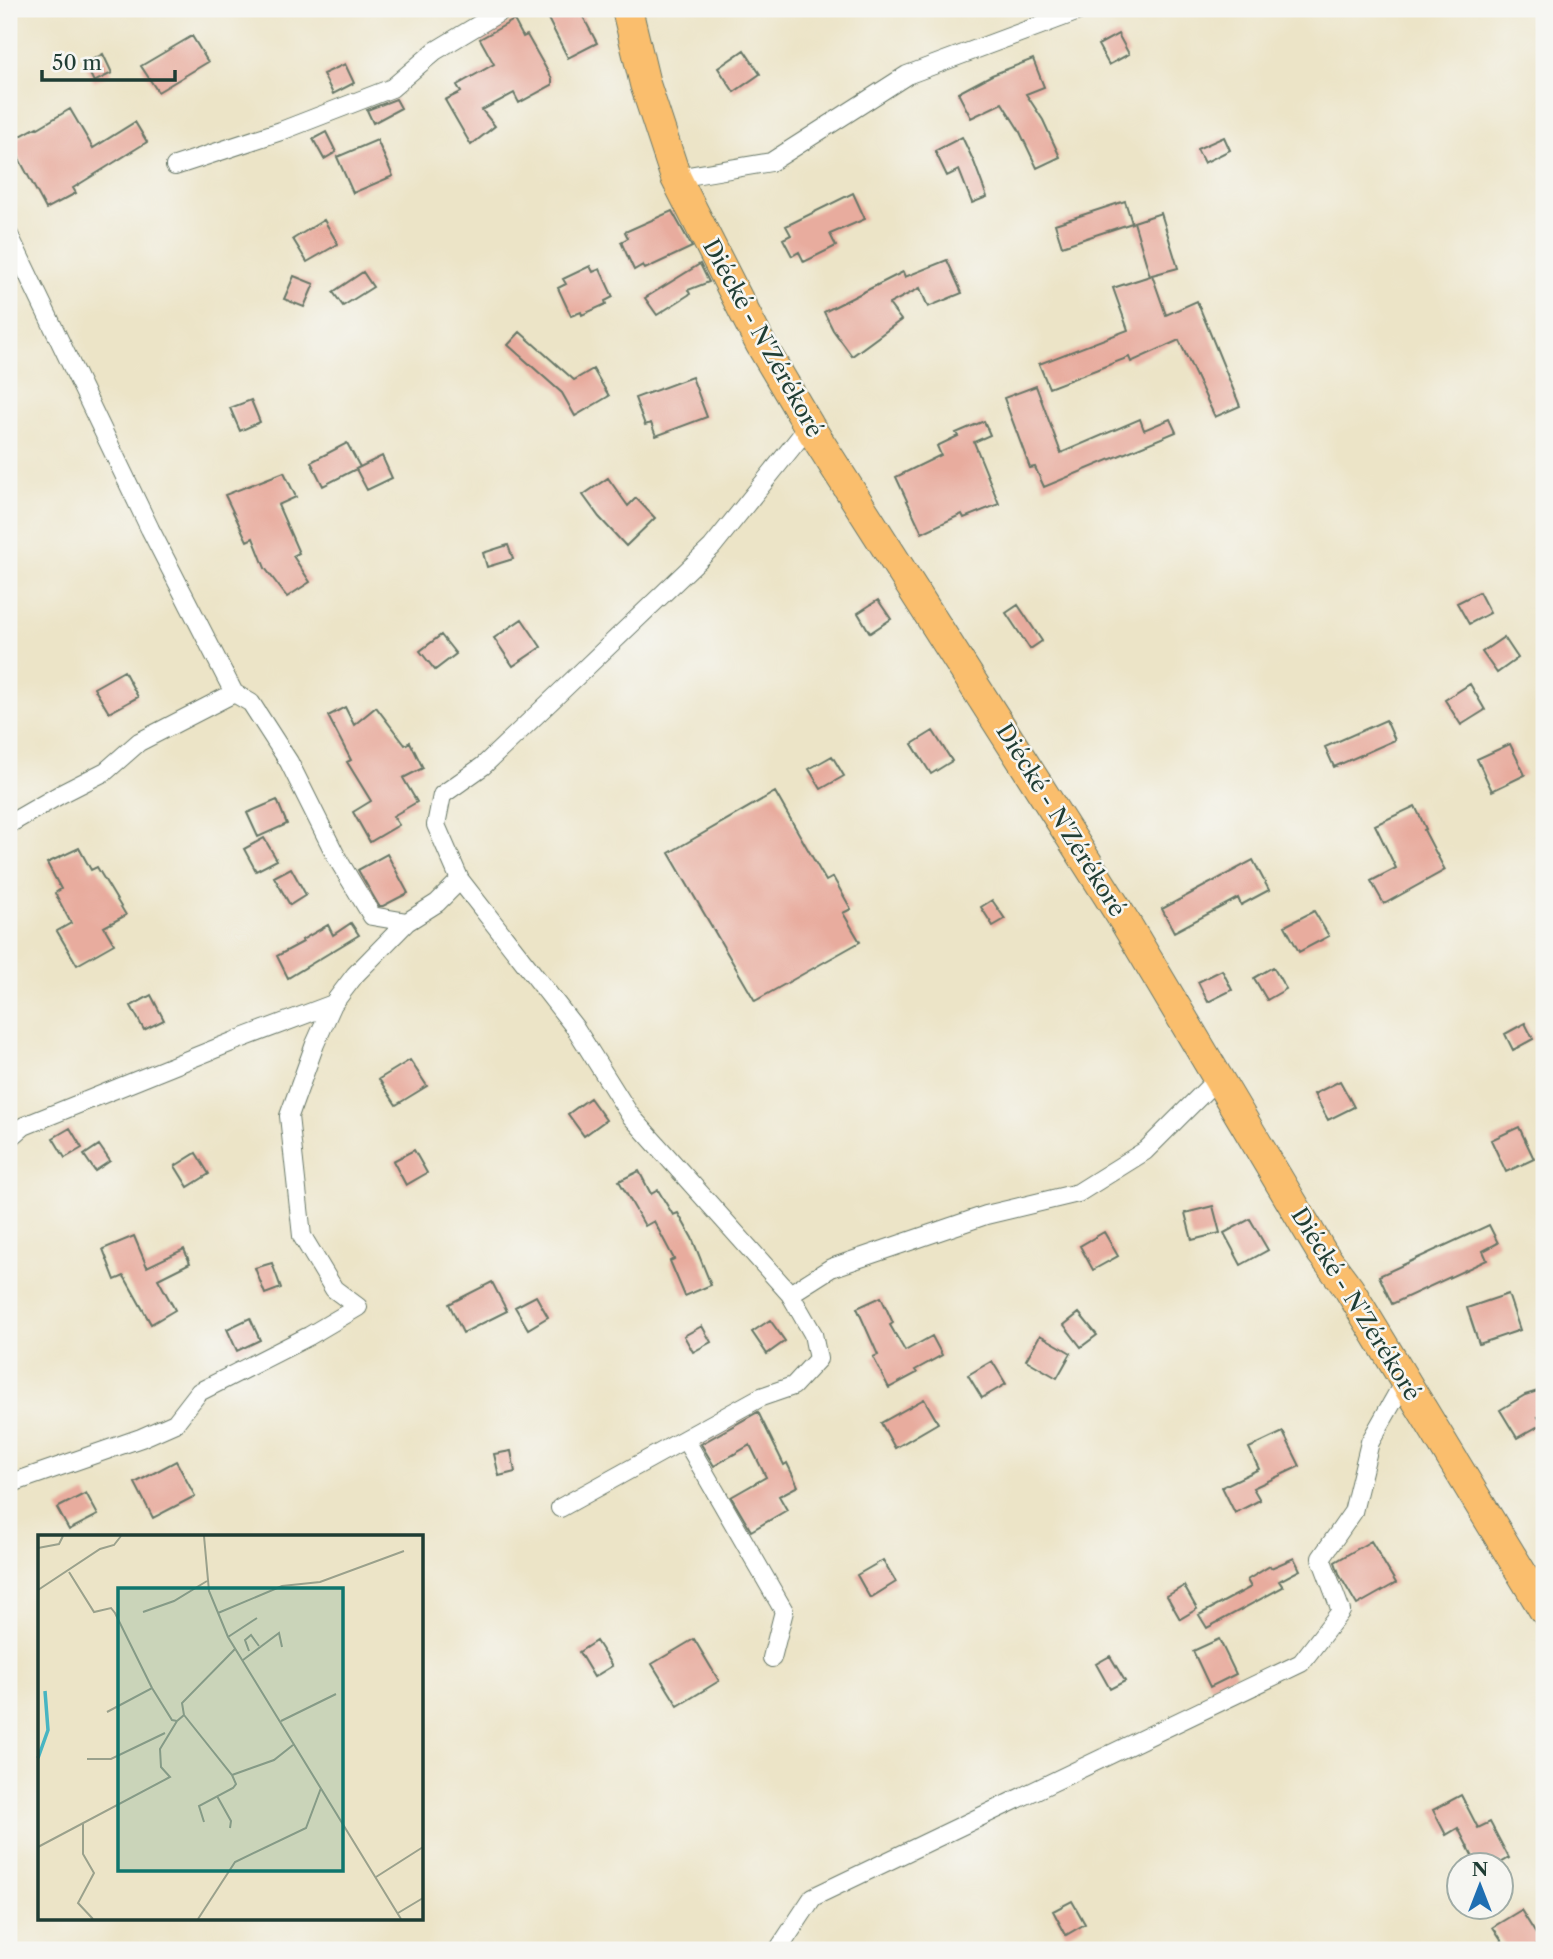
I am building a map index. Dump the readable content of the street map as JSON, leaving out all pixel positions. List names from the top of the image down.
{
  "streets": {
    "highway": ["Diécké - N'Zérékoré"]
  },
  "scale_bar": "50 m",
  "north": "top"
}
